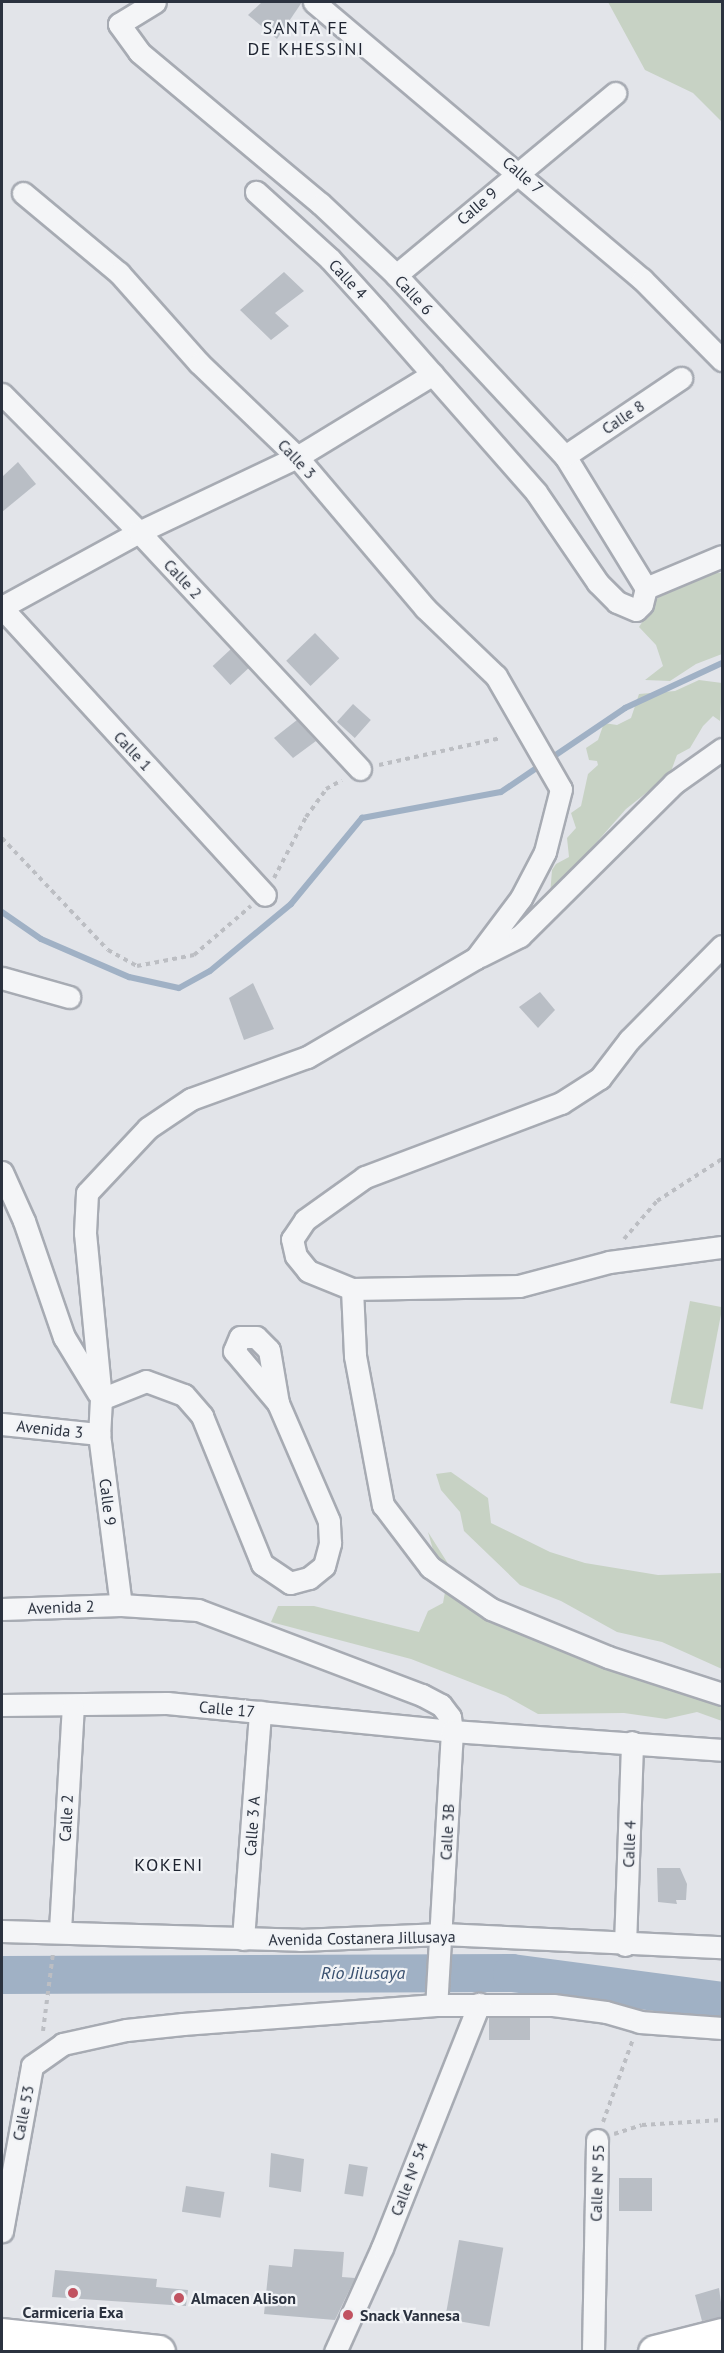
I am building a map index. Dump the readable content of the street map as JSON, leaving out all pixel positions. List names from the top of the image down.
{
  "streets": {
    "street": [
      "Calle 7",
      "Calle 9",
      "Calle 4",
      "Calle 6",
      "Calle 8",
      "Calle 3",
      "Calle 2",
      "Calle 1",
      "Avenida 3",
      "Avenida 2",
      "Calle 17",
      "Calle 3 A",
      "Calle 3B",
      "Avenida Costanera Jillusaya",
      "Calle 53",
      "Calle Nº 54",
      "Calle Nº 55"
    ]
  },
  "crossings": [
    ["Calle 7", "Calle 9"],
    ["Calle 9", "Calle 6"],
    ["Calle 9", "Calle 3"],
    ["Calle 9", "Avenida 3"],
    ["Calle 9", "Avenida 2"],
    ["Calle 4", "Calle 6"],
    ["Calle 4", "Calle 17"],
    ["Calle 4", "Avenida Costanera Jillusaya"],
    ["Calle 6", "Calle 8"],
    ["Calle 2", "Calle 17"],
    ["Calle 2", "Avenida Costanera Jillusaya"],
    ["Avenida 2", "Calle 17"],
    ["Avenida 2", "Calle 3B"],
    ["Calle 17", "Calle 3 A"],
    ["Calle 17", "Calle 3B"],
    ["Calle 3 A", "Avenida Costanera Jillusaya"],
    ["Calle 3B", "Avenida Costanera Jillusaya"]
  ],
  "districts": ["SANTA FE DE KHESSINI", "KOKENI"],
  "water": ["Río Jilusaya"],
  "places": ["Carmiceria Exa", "Almacen Alison", "Snack Vannesa"]
}
